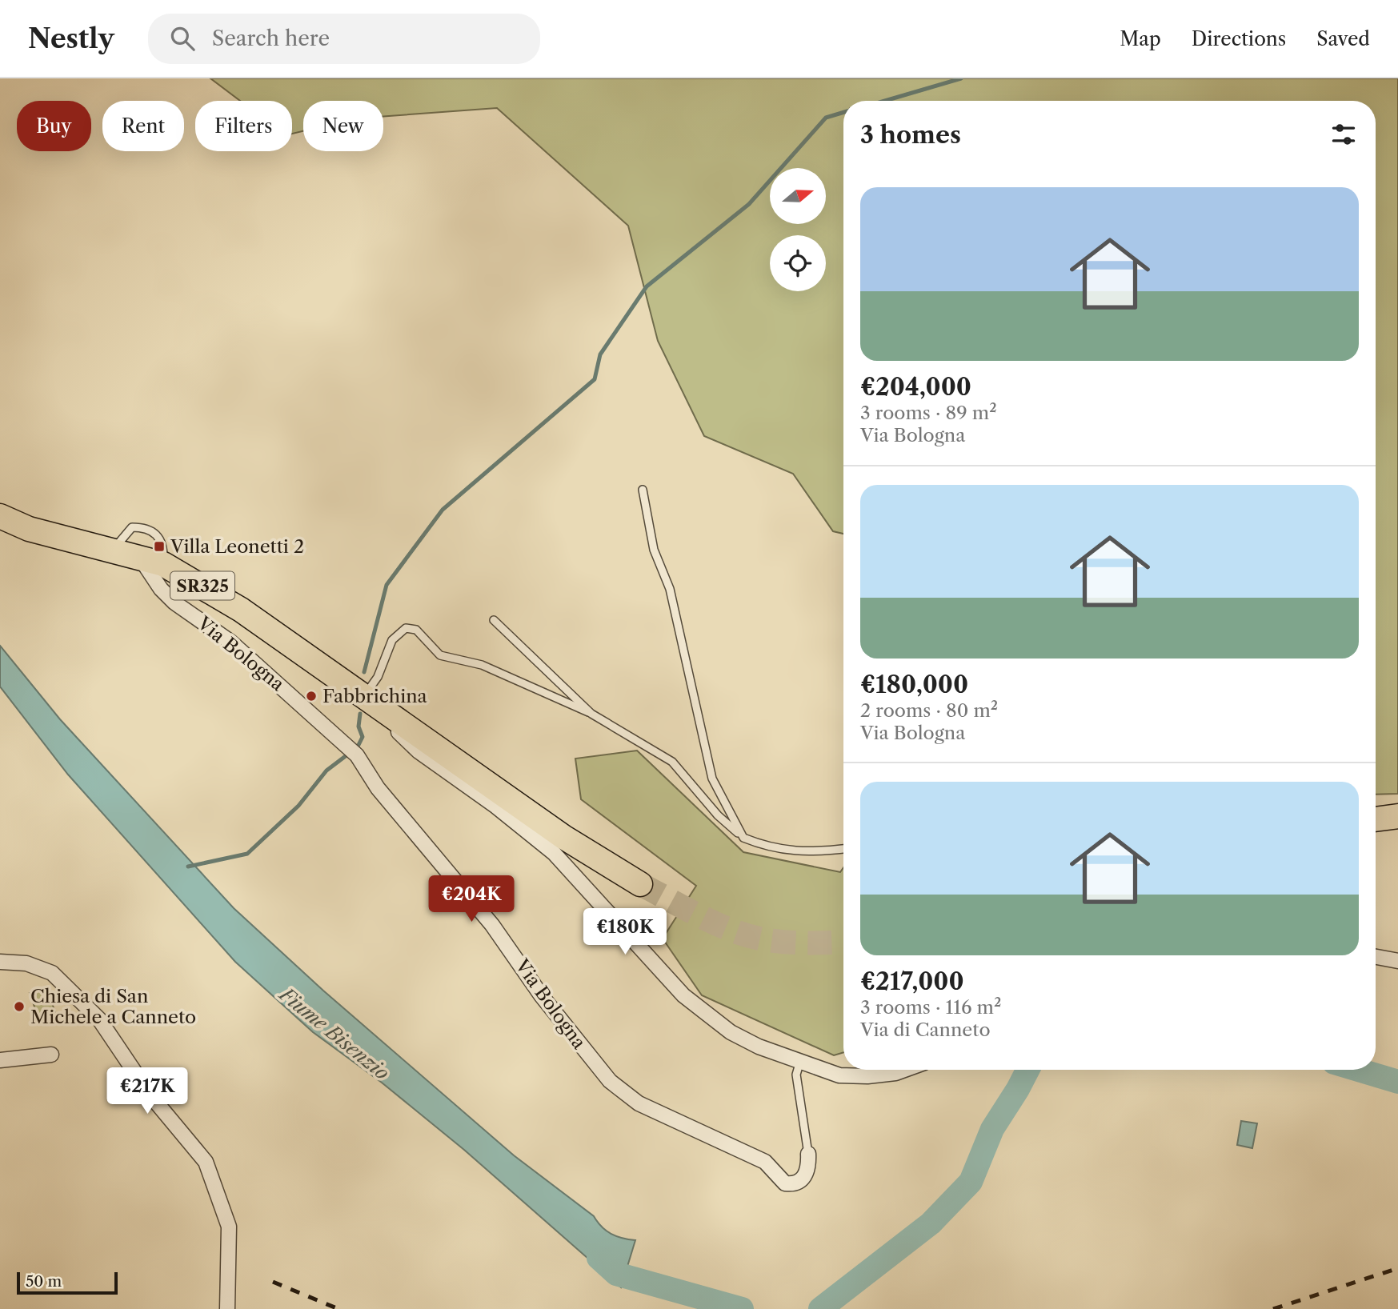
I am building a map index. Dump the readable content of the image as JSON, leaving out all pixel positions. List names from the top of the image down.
{
  "streets": {
    "main road": ["SR325", "Via Bologna"]
  },
  "water": ["Fiume Bisenzio"],
  "places": {
    "transit": ["Villa Leonetti 2"],
    "other": ["Fabbrichina", "Chiesa di San Michele a Canneto"]
  },
  "scale_bar": "50 m",
  "north": "right",
  "page": {
    "header": "Nestly",
    "search": "Search here",
    "nav": ["Map", "Directions", "Saved"],
    "chip": [
      "Buy",
      "Rent",
      "Filters",
      "New"
    ],
    "heading": "3 homes",
    "list": [
      {
        "name": "€204,000",
        "note": "3 rooms · 89 m² · Via Bologna"
      },
      {
        "name": "€180,000",
        "note": "2 rooms · 80 m² · Via Bologna"
      },
      {
        "name": "€217,000",
        "note": "3 rooms · 116 m² · Via di Canneto"
      }
    ],
    "price": ["€204K", "€180K", "€217K"],
    "scale": "50 m"
  }
}
